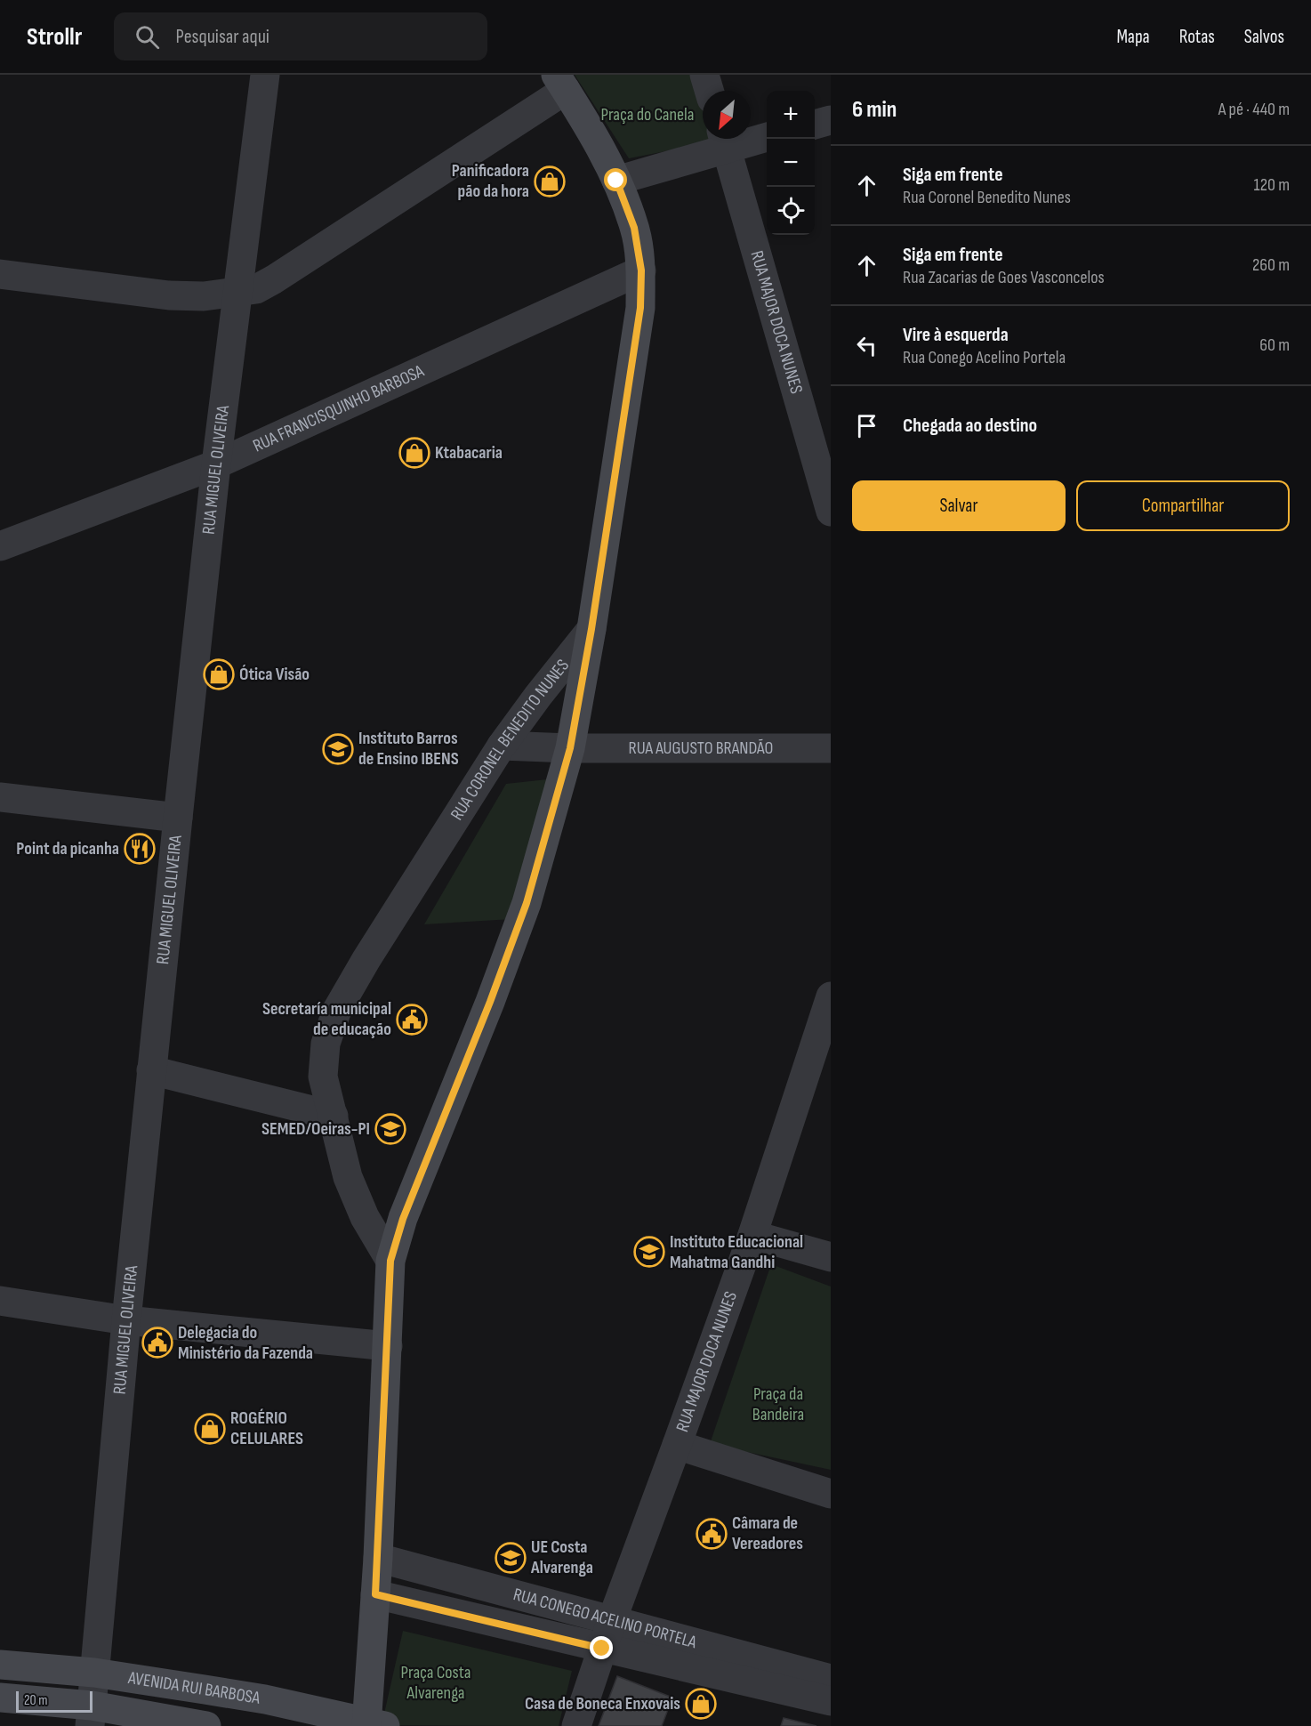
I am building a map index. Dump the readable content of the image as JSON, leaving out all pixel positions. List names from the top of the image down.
{
  "streets": {
    "street": [
      "RUA MAJOR DOCA NUNES",
      "RUA FRANCISQUINHO BARBOSA",
      "RUA MIGUEL OLIVEIRA",
      "RUA CORONEL BENEDITO NUNES",
      "RUA AUGUSTO BRANDÃO",
      "RUA CONEGO ACELINO PORTELA",
      "AVENIDA RUI BARBOSA"
    ]
  },
  "crossings": [
    ["RUA MAJOR DOCA NUNES", "RUA CONEGO ACELINO PORTELA"],
    ["RUA FRANCISQUINHO BARBOSA", "RUA MIGUEL OLIVEIRA"],
    ["RUA FRANCISQUINHO BARBOSA", "RUA CORONEL BENEDITO NUNES"],
    ["RUA MIGUEL OLIVEIRA", "AVENIDA RUI BARBOSA"],
    ["RUA CORONEL BENEDITO NUNES", "RUA AUGUSTO BRANDÃO"]
  ],
  "parks": ["Praça do Canela", "Praça da Bandeira", "Praça Costa Alvarenga"],
  "places": {
    "shop": [
      "Panificadora pão da hora",
      "Ktabacaria",
      "Ótica Visão",
      "ROGÉRIO CELULARES",
      "Casa de Boneca Enxovais"
    ],
    "school or university": [
      "Instituto Barros de Ensino IBENS",
      "SEMED/Oeiras-PI",
      "Instituto Educacional Mahatma Gandhi",
      "UE Costa Alvarenga"
    ],
    "restaurant": ["Point da picanha"],
    "public building": ["Secretaría municipal de educação", "Delegacia do Ministério da Fazenda", "Câmara de Vereadores"]
  },
  "scale_bar": "20 m",
  "north": "bottom left",
  "page": {
    "header": "Strollr",
    "search": "Pesquisar aqui",
    "nav": ["Mapa", "Rotas", "Salvos"],
    "heading": ["6 min", "A pé · 440 m"],
    "map_buttons": ["+", "−"],
    "list": [
      ["Siga em frente", "Rua Coronel Benedito Nunes", "120 m"],
      ["Siga em frente", "Rua Zacarias de Goes Vasconcelos", "260 m"],
      ["Vire à esquerda", "Rua Conego Acelino Portela", "60 m"],
      "Chegada ao destino"
    ],
    "buttons": ["Salvar", "Compartilhar"],
    "scale": "20 m"
  }
}
